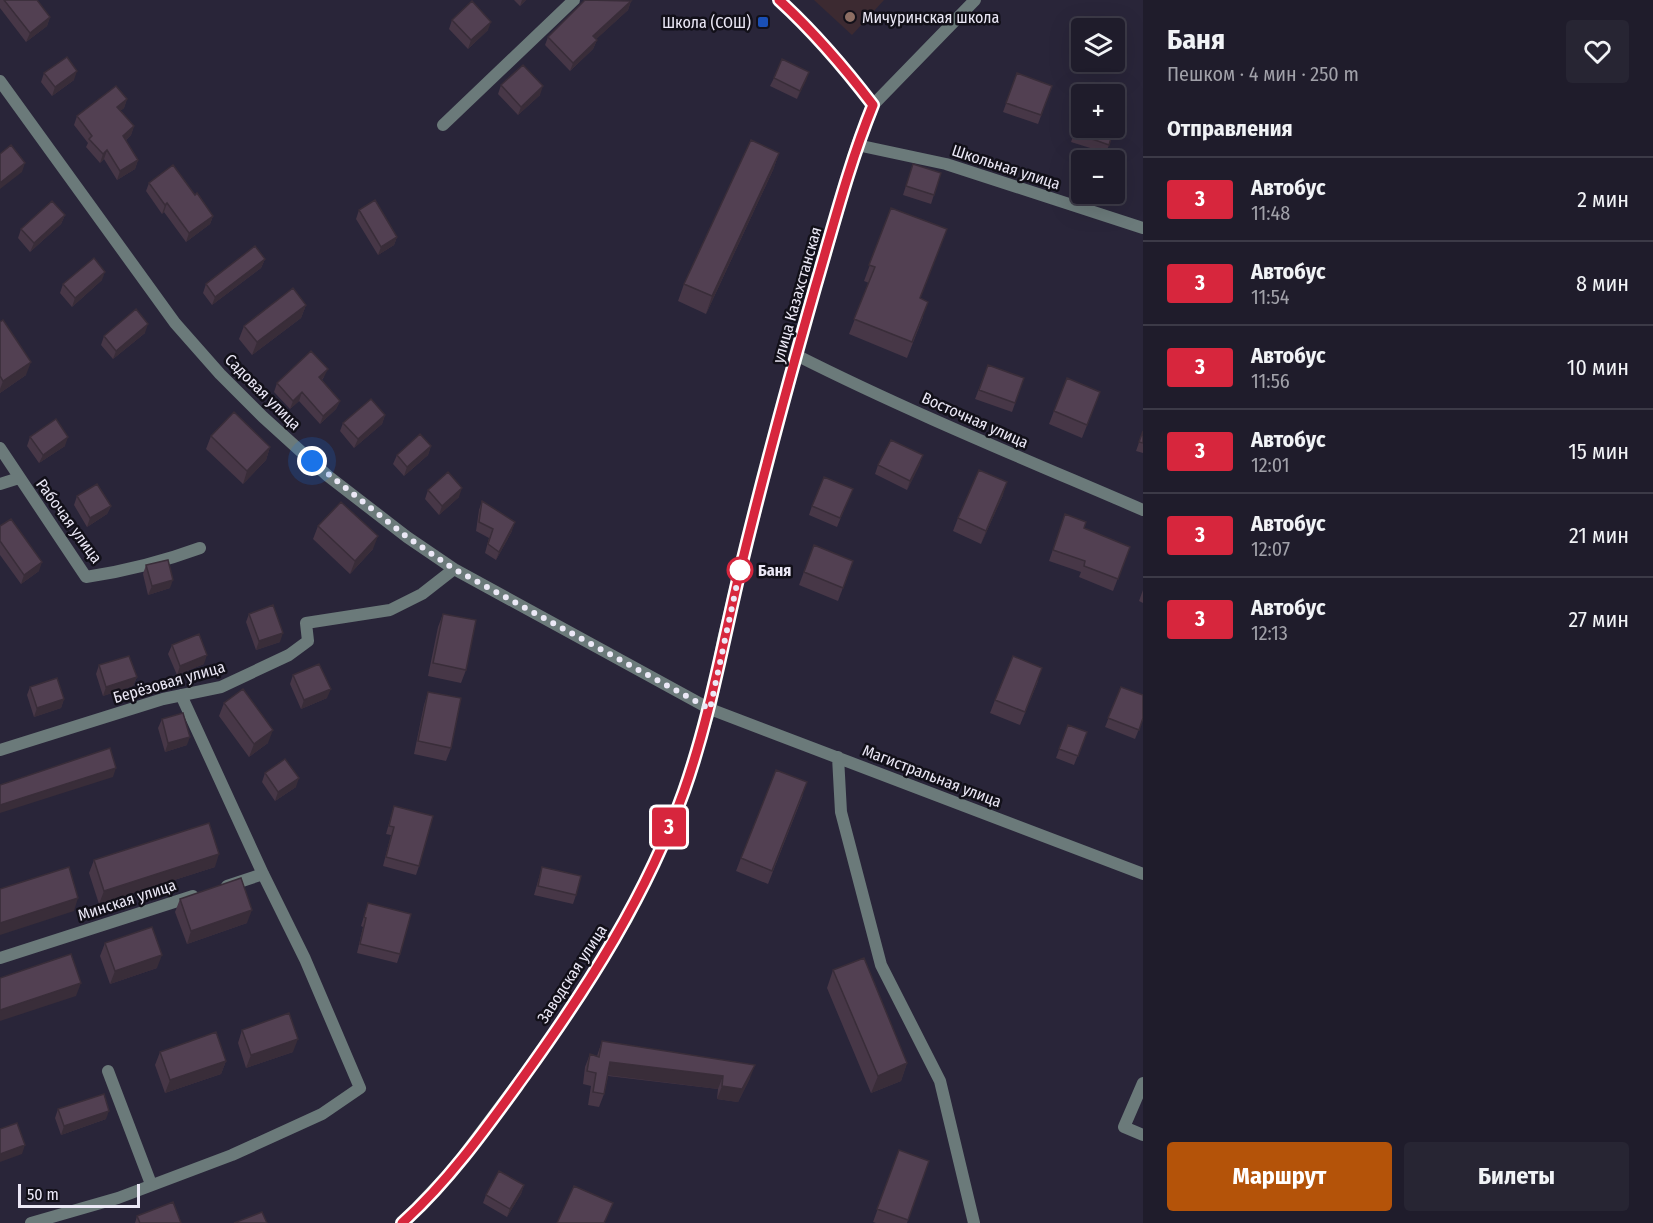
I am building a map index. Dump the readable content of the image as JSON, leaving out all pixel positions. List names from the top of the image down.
{
  "streets": {
    "street": [
      "Школьная улица",
      "улица Казахстанская",
      "Садовая улица",
      "Восточная улица",
      "Рабочая улица",
      "Берёзовая улица",
      "Магистральная улица",
      "Минская улица",
      "Заводская улица"
    ]
  },
  "crossings": [
    ["Школьная улица", "улица Казахстанская"],
    ["улица Казахстанская", "Садовая улица"],
    ["улица Казахстанская", "Восточная улица"],
    ["улица Казахстанская", "Магистральная улица"],
    ["улица Казахстанская", "Заводская улица"],
    ["Садовая улица", "Берёзовая улица"],
    ["Садовая улица", "Магистральная улица"],
    ["Садовая улица", "Заводская улица"],
    ["Магистральная улица", "Заводская улица"]
  ],
  "places": {
    "other": ["Мичуринская школа", "Баня"],
    "transit": ["Школа (СОШ)"]
  },
  "lines": ["bus line 3"],
  "scale_bar": "50 m",
  "page": {
    "on_map": "3",
    "heading": [
      ["Баня", "Пешком · 4 мин · 250 m"],
      "Отправления"
    ],
    "map_buttons": ["+", "−"],
    "list": [
      {
        "mark": "3",
        "name": "Автобус",
        "note": "11:48",
        "value": "2 мин"
      },
      {
        "mark": "3",
        "name": "Автобус",
        "note": "11:54",
        "value": "8 мин"
      },
      {
        "mark": "3",
        "name": "Автобус",
        "note": "11:56",
        "value": "10 мин"
      },
      {
        "mark": "3",
        "name": "Автобус",
        "note": "12:01",
        "value": "15 мин"
      },
      {
        "mark": "3",
        "name": "Автобус",
        "note": "12:07",
        "value": "21 мин"
      },
      {
        "mark": "3",
        "name": "Автобус",
        "note": "12:13",
        "value": "27 мин"
      }
    ],
    "buttons": ["Маршрут", "Билеты"],
    "scale": "50 m"
  }
}
